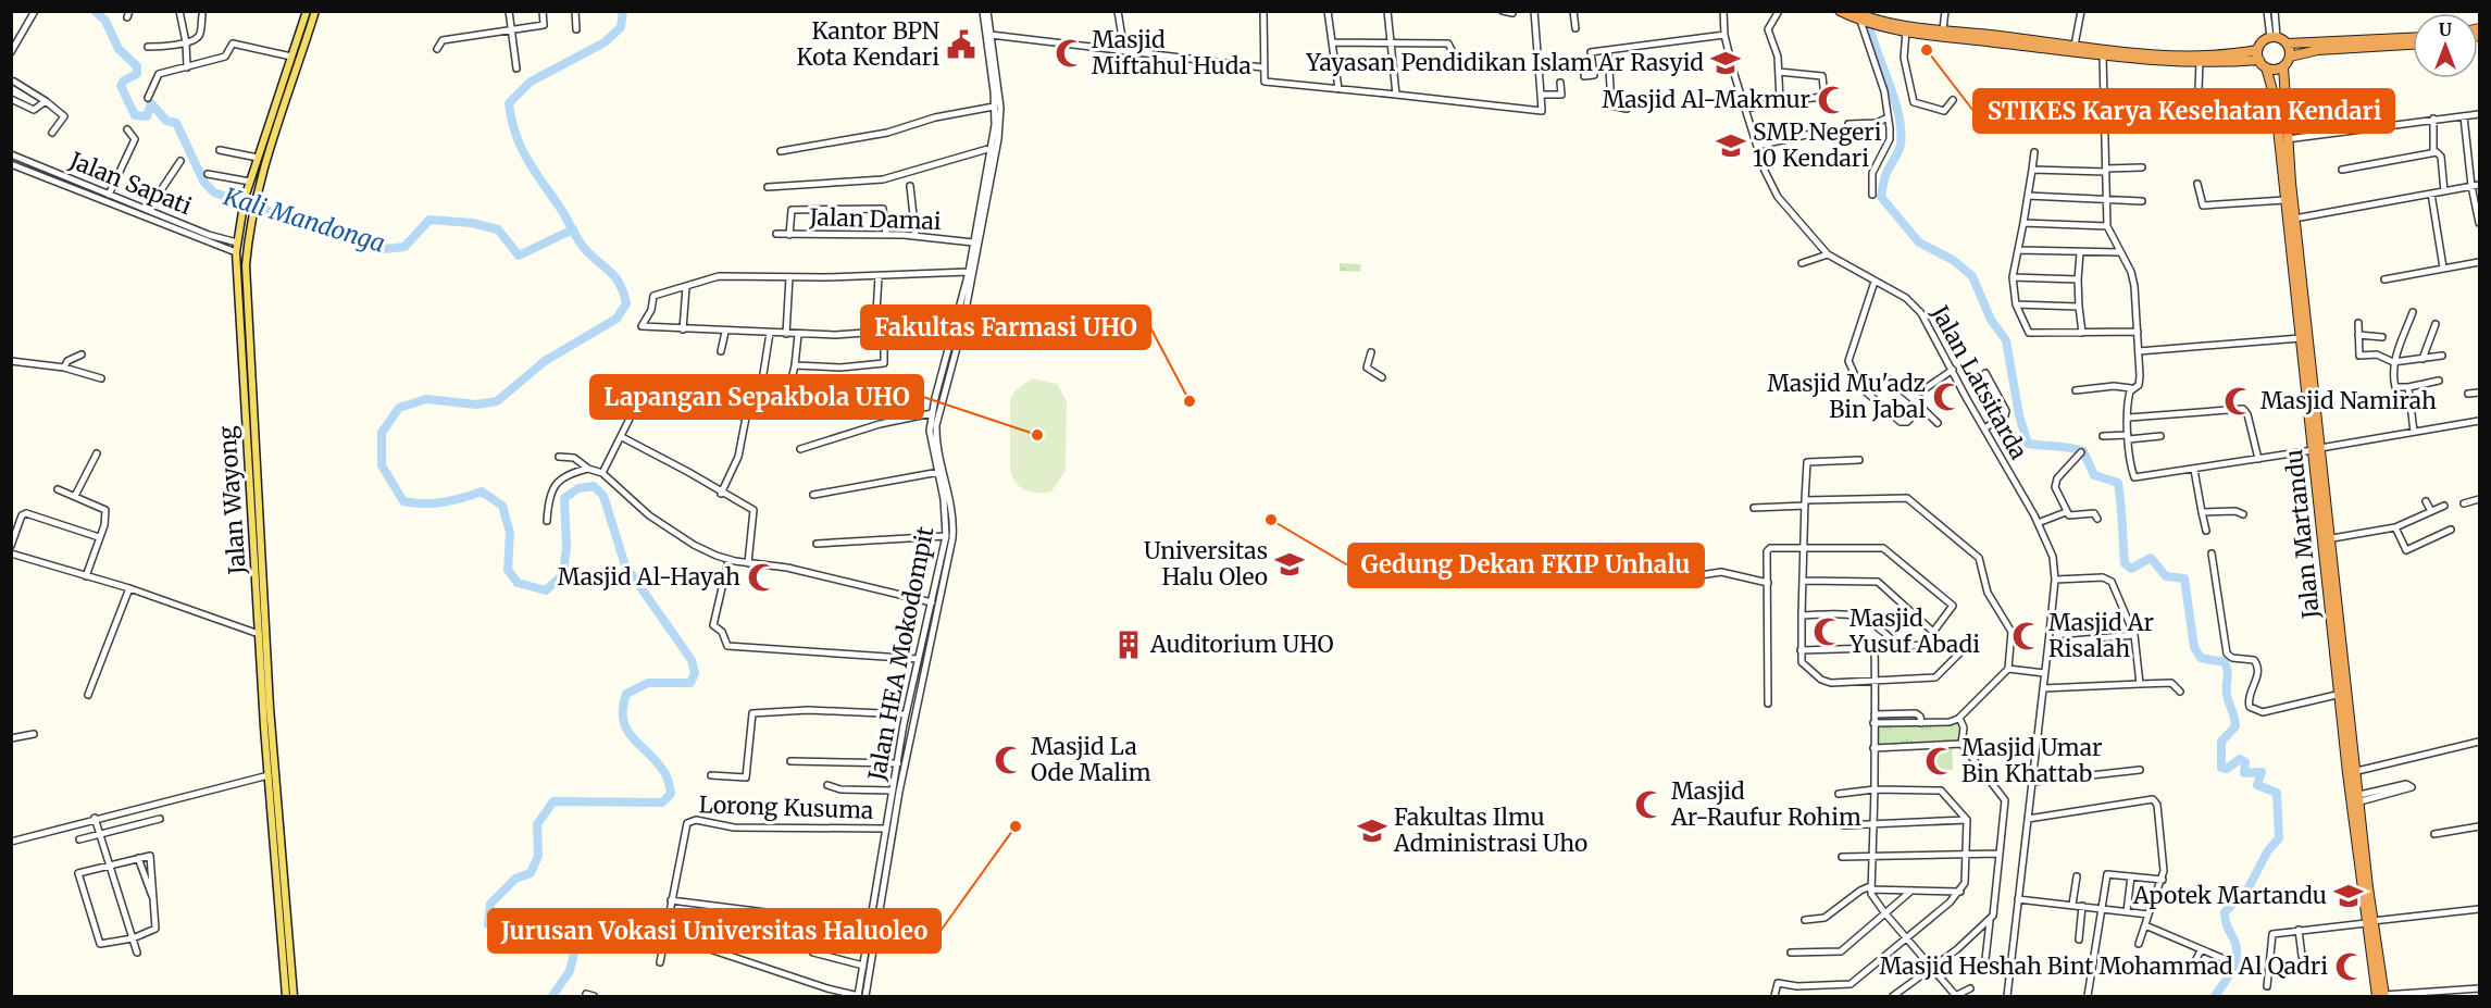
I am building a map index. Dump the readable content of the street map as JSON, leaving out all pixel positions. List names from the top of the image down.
{
  "streets": {
    "highway": ["Jalan Martandu"],
    "main road": ["Jalan Wayong"],
    "street": [
      "Jalan Sapati",
      "Jalan Damai",
      "Jalan Latsitarda",
      "Jalan HEA Mokodompit",
      "Lorong Kusuma"
    ]
  },
  "crossings": [
    ["Jalan Sapati", "Jalan Wayong"],
    ["Jalan Damai", "Jalan HEA Mokodompit"],
    ["Jalan HEA Mokodompit", "Lorong Kusuma"]
  ],
  "water": ["Kali Mandonga"],
  "places": {
    "public building": ["Kantor BPN Kota Kendari"],
    "other": [
      "STIKES Karya Kesehatan Kendari",
      "Fakultas Farmasi UHO",
      "Lapangan Sepakbola UHO",
      "Gedung Dekan FKIP Unhalu",
      "Jurusan Vokasi Universitas Haluoleo"
    ],
    "mosque": [
      "Masjid Miftahul Huda",
      "Masjid Al-Makmur",
      "Masjid Mu'adz Bin Jabal",
      "Masjid Namirah",
      "Masjid Al-Hayah",
      "Masjid Yusuf Abadi",
      "Masjid Ar Risalah",
      "Masjid La Ode Malim",
      "Masjid Umar Bin Khattab",
      "Masjid Ar-Raufur Rohim",
      "Masjid Heshah Bint Mohammad Al Qadri"
    ],
    "school or university": [
      "Yayasan Pendidikan Islam Ar Rasyid",
      "SMP Negeri 10 Kendari",
      "Universitas Halu Oleo",
      "Fakultas Ilmu Administrasi Uho",
      "Apotek Martandu"
    ],
    "building": ["Auditorium UHO"]
  },
  "north": "top"
}
